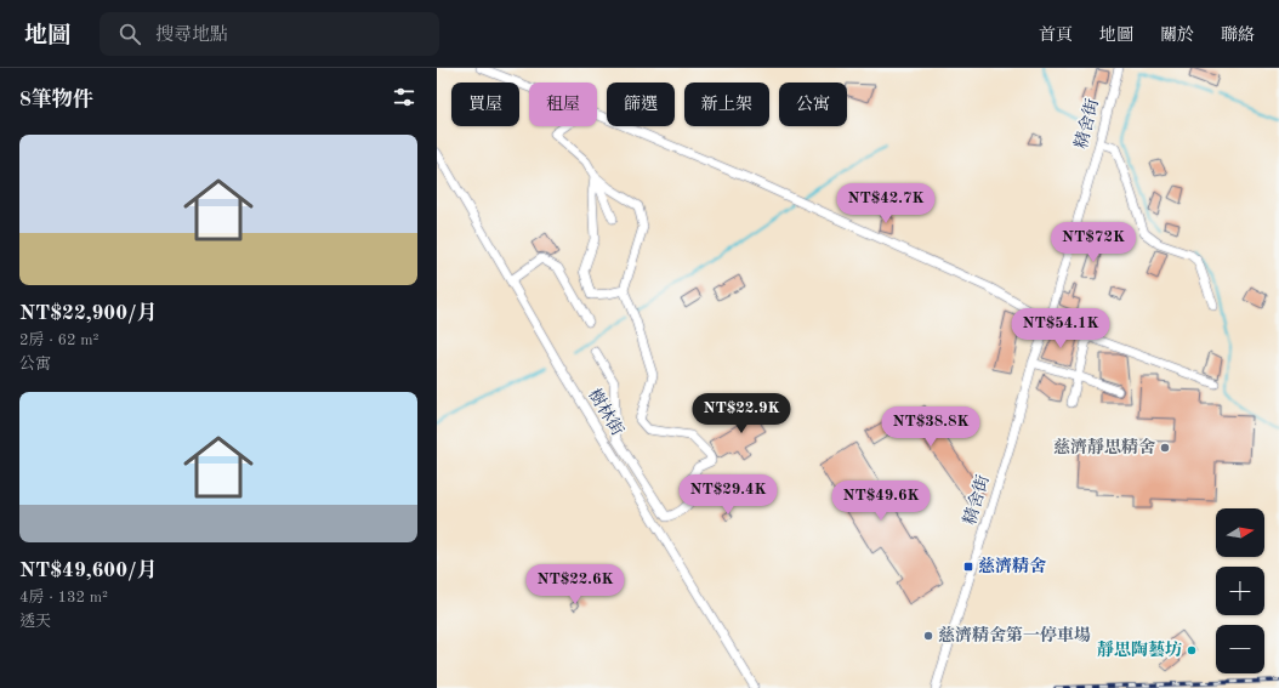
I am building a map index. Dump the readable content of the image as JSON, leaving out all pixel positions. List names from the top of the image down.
{
  "streets": {
    "street": ["精舍街", "樹林街"]
  },
  "places": {
    "other": ["慈濟靜思精舍", "慈濟精舍第一停車場", "靜思陶藝坊"],
    "transit": ["慈濟精舍"]
  },
  "north": "right",
  "page": {
    "header": "地圖",
    "search": "搜尋地點",
    "nav": [
      "首頁",
      "地圖",
      "關於",
      "聯絡"
    ],
    "heading": "8筆物件",
    "chip": [
      "買屋",
      "租屋",
      "篩選",
      "新上架",
      "公寓"
    ],
    "list": [
      {
        "name": "NT$22,900/月",
        "note": "2房 · 62 m² · 公寓"
      },
      {
        "name": "NT$49,600/月",
        "note": "4房 · 132 m² · 透天"
      }
    ],
    "price": [
      "NT$42.7K",
      "NT$72K",
      "NT$54.1K",
      "NT$22.9K",
      "NT$38.8K",
      "NT$29.4K",
      "NT$49.6K",
      "NT$22.6K"
    ],
    "map_buttons": ["+", "−"]
  }
}
